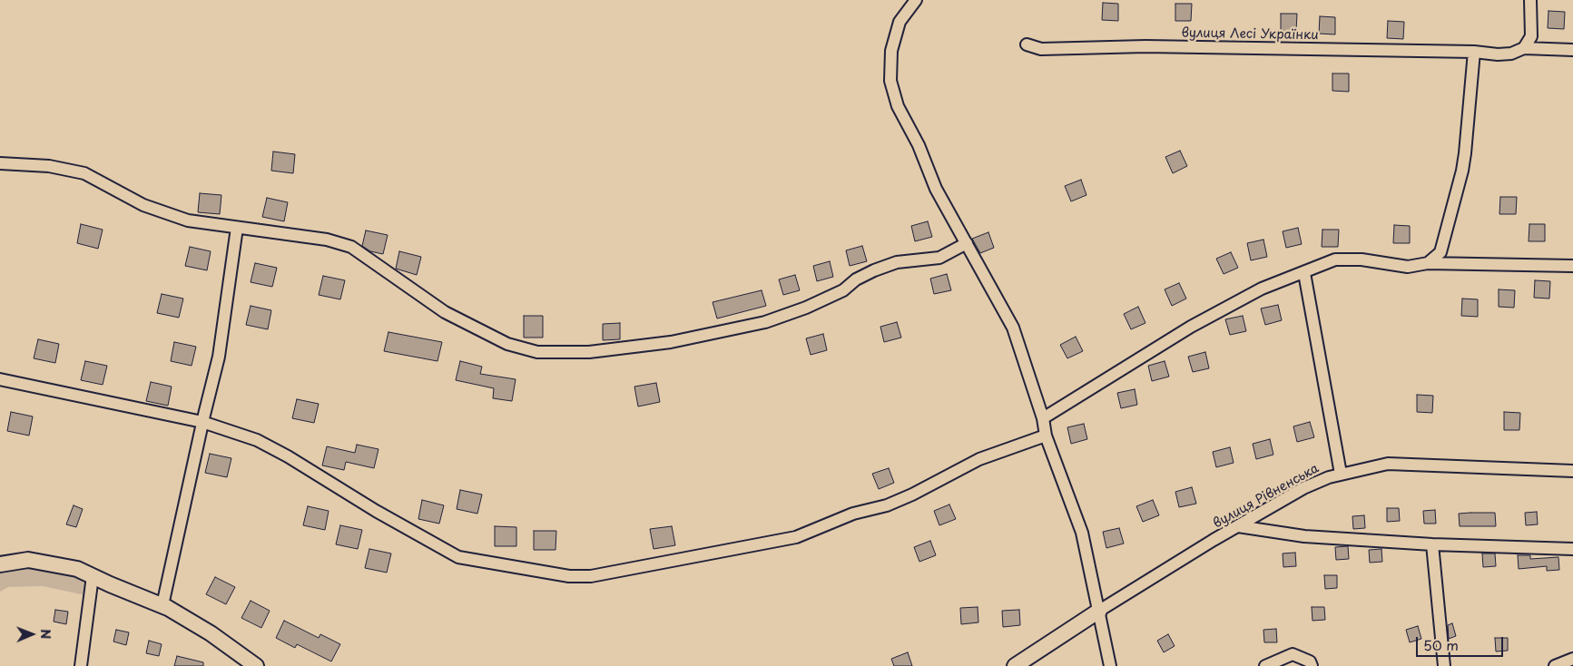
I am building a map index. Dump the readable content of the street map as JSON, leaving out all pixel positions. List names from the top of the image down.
{
  "streets": {
    "street": ["вулиця Лесі Українки", "вулиця Рівненська"]
  },
  "scale_bar": "50 m",
  "north": "right"
}
